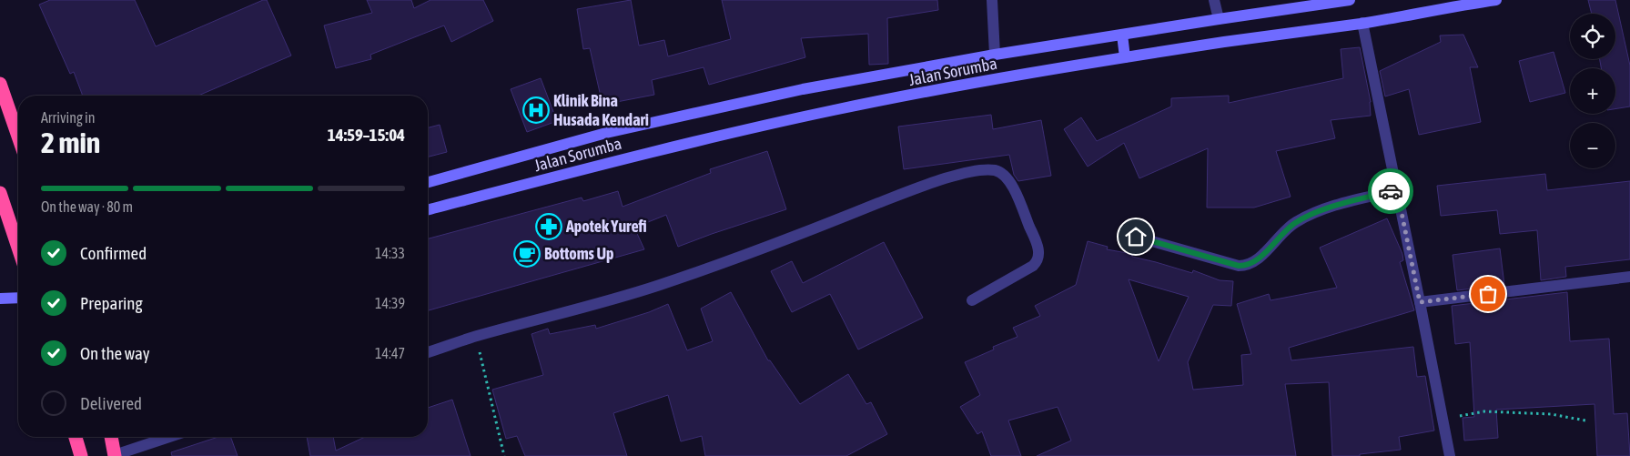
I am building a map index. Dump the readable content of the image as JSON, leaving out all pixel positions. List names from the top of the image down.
{
  "streets": {
    "street": ["Jalan Sorumba"]
  },
  "places": {
    "hospital": ["Klinik Bina Husada Kendari"],
    "pharmacy": ["Apotek Yurefi"],
    "cafe": ["Bottoms Up"]
  },
  "page": {
    "map_buttons": ["+", "−"],
    "heading": ["2 min", "Arriving in", "14:59–15:04"],
    "bar": "On the way · 80 m",
    "list": [
      ["Confirmed", "14:33"],
      ["Preparing", "14:39"],
      ["On the way", "14:47"],
      "Delivered"
    ]
  }
}
